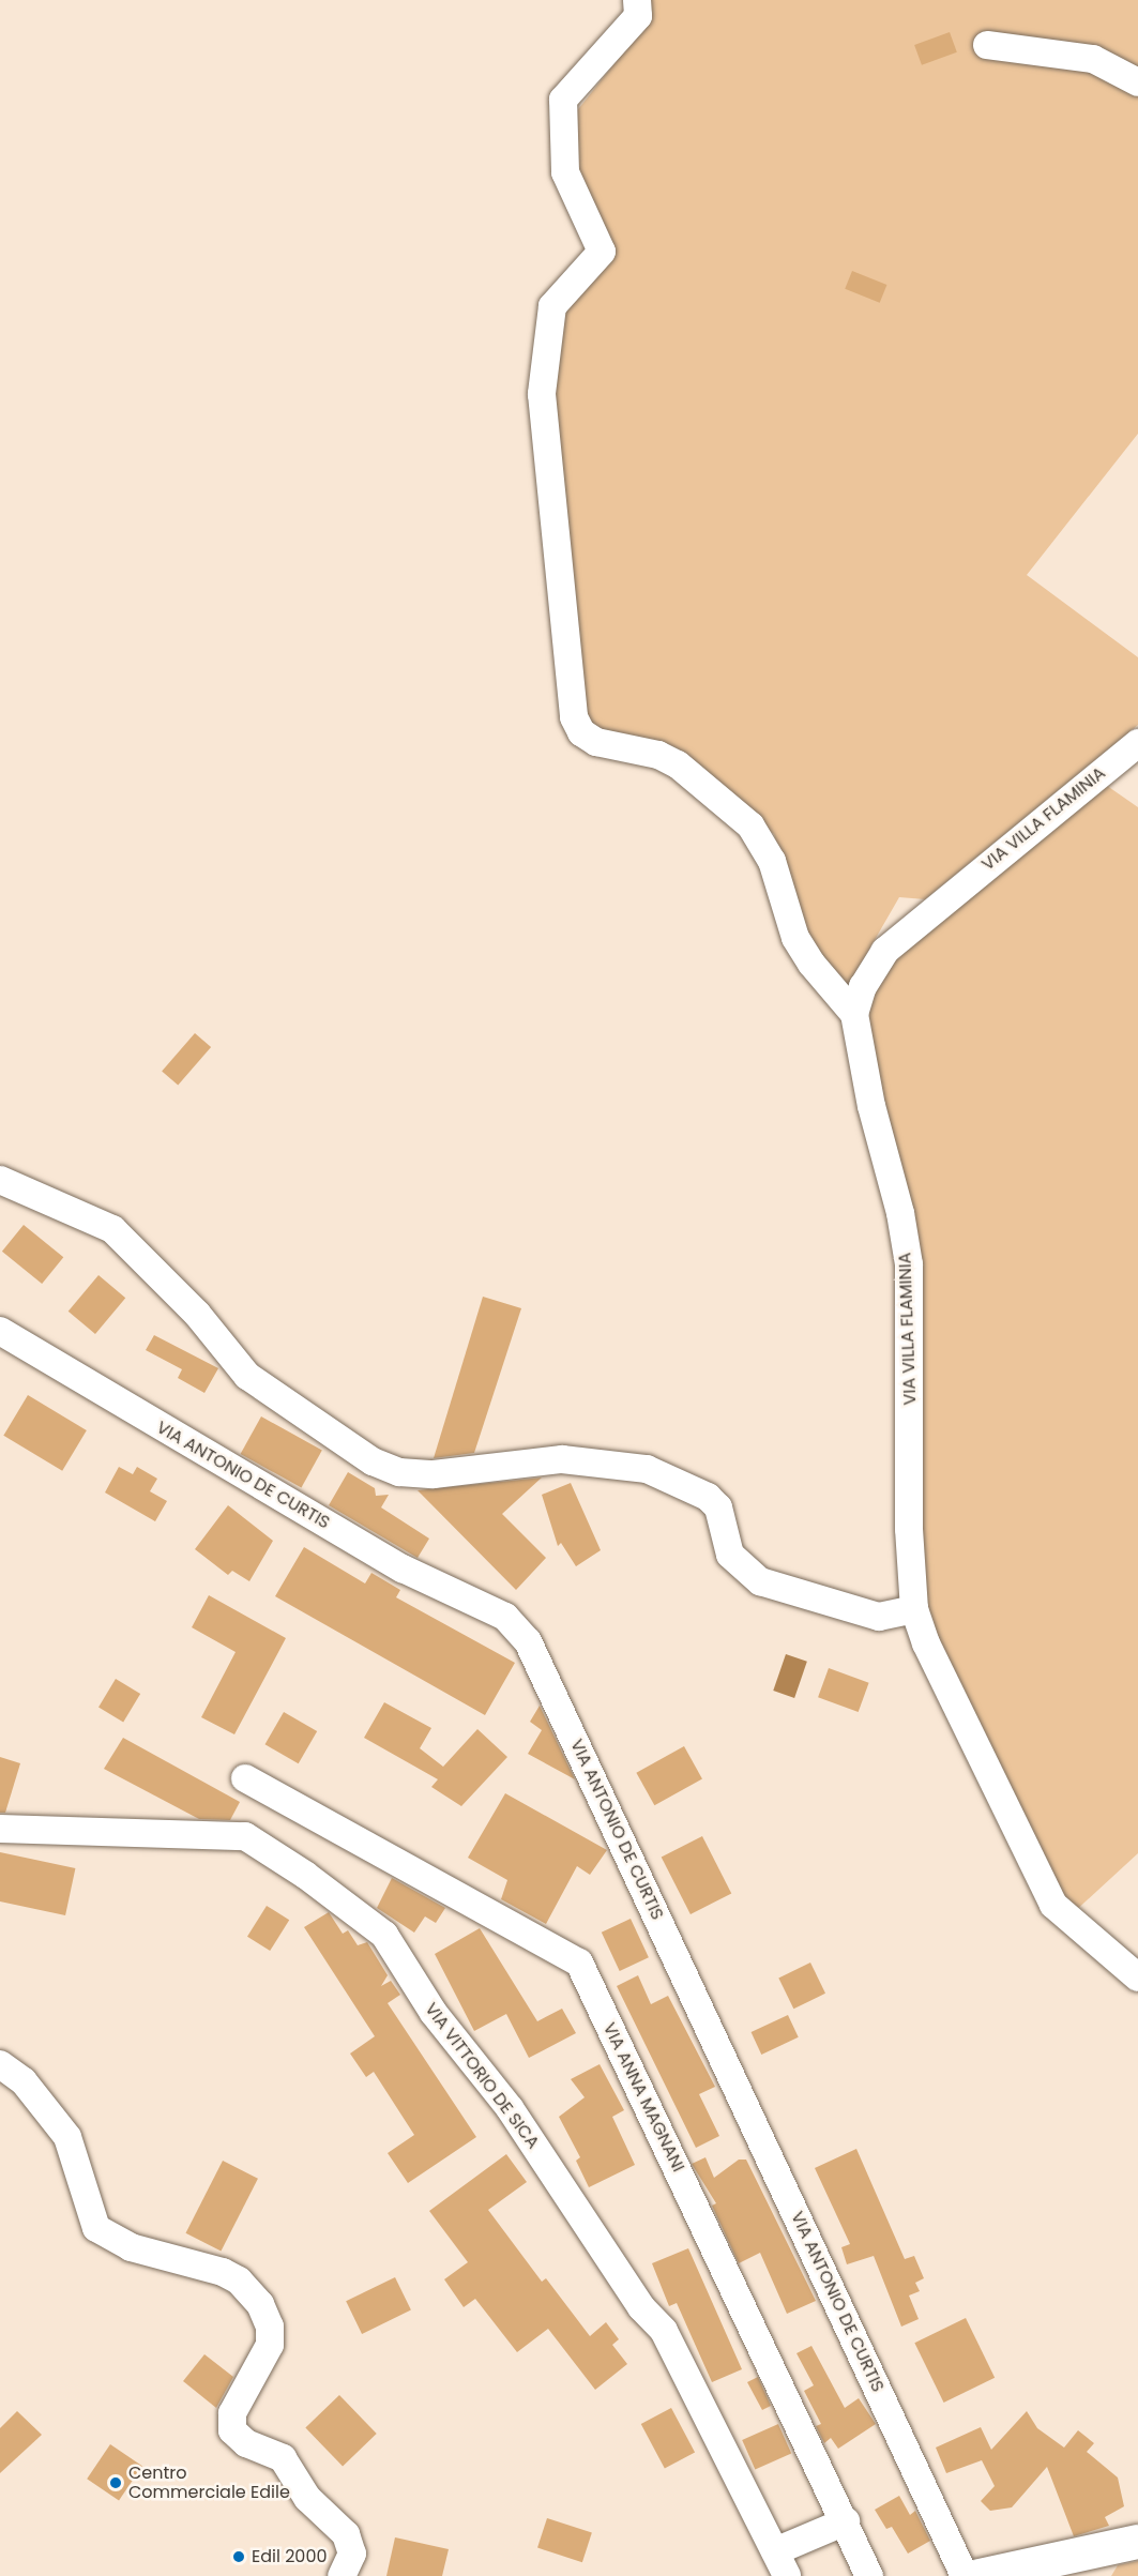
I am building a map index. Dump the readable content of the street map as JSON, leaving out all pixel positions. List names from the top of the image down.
{
  "streets": {
    "street": [
      "VIA VILLA FLAMINIA",
      "VIA ANTONIO DE CURTIS",
      "VIA VITTORIO DE SICA",
      "VIA ANNA MAGNANI"
    ]
  },
  "places": ["Centro Commerciale Edile", "Edil 2000"]
}
